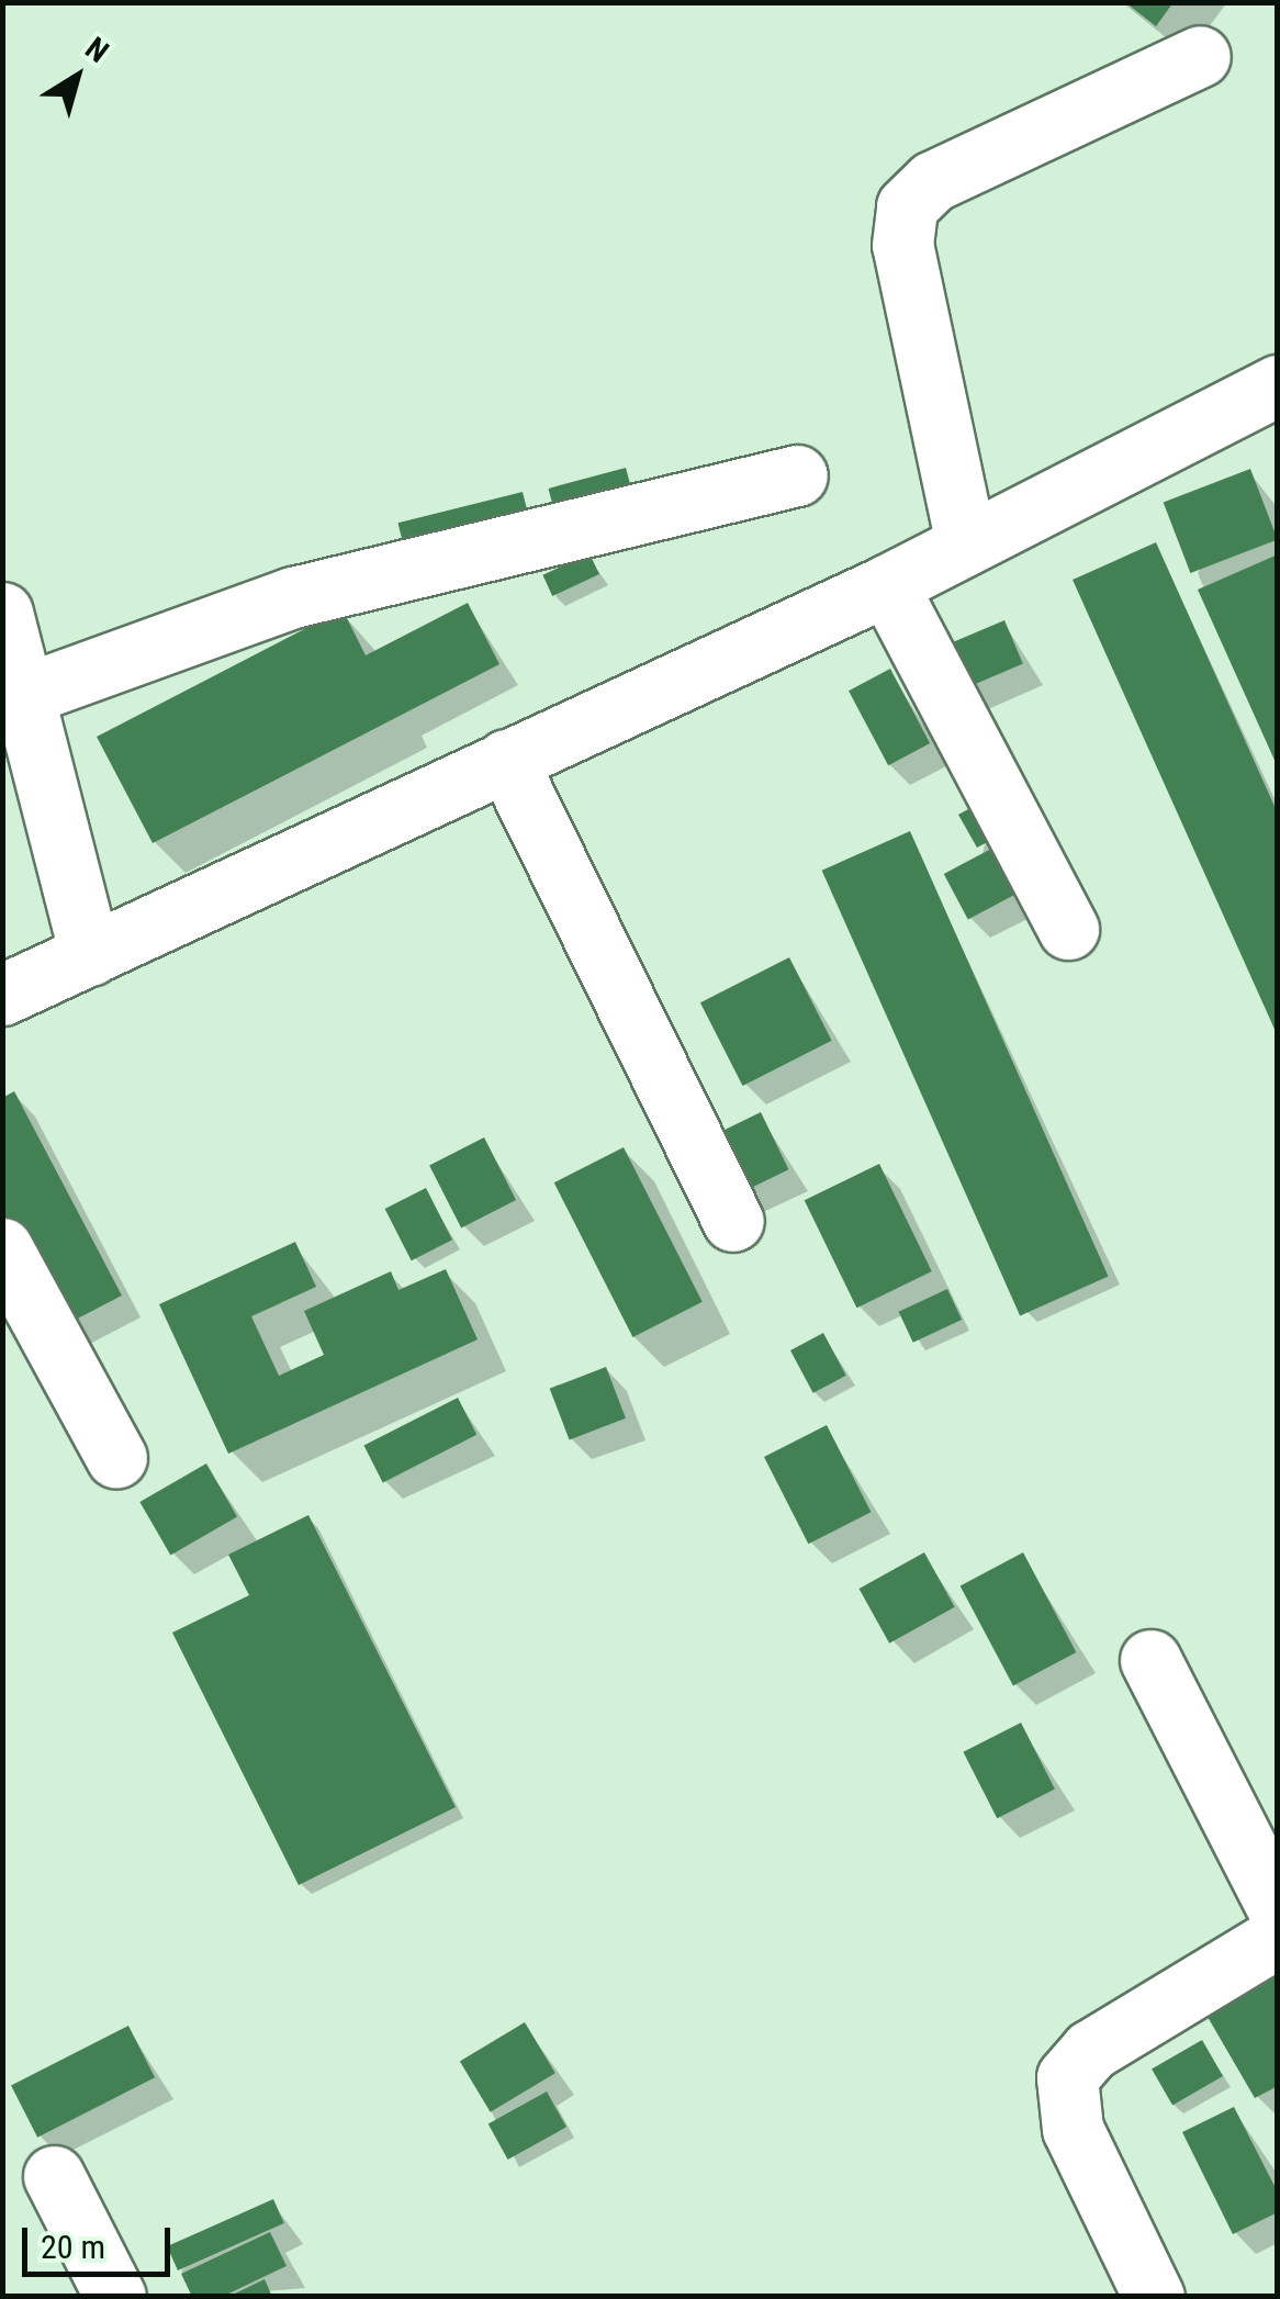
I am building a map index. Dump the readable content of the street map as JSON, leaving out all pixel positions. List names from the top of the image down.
{
  "scale_bar": "20 m",
  "north": "top right"
}
